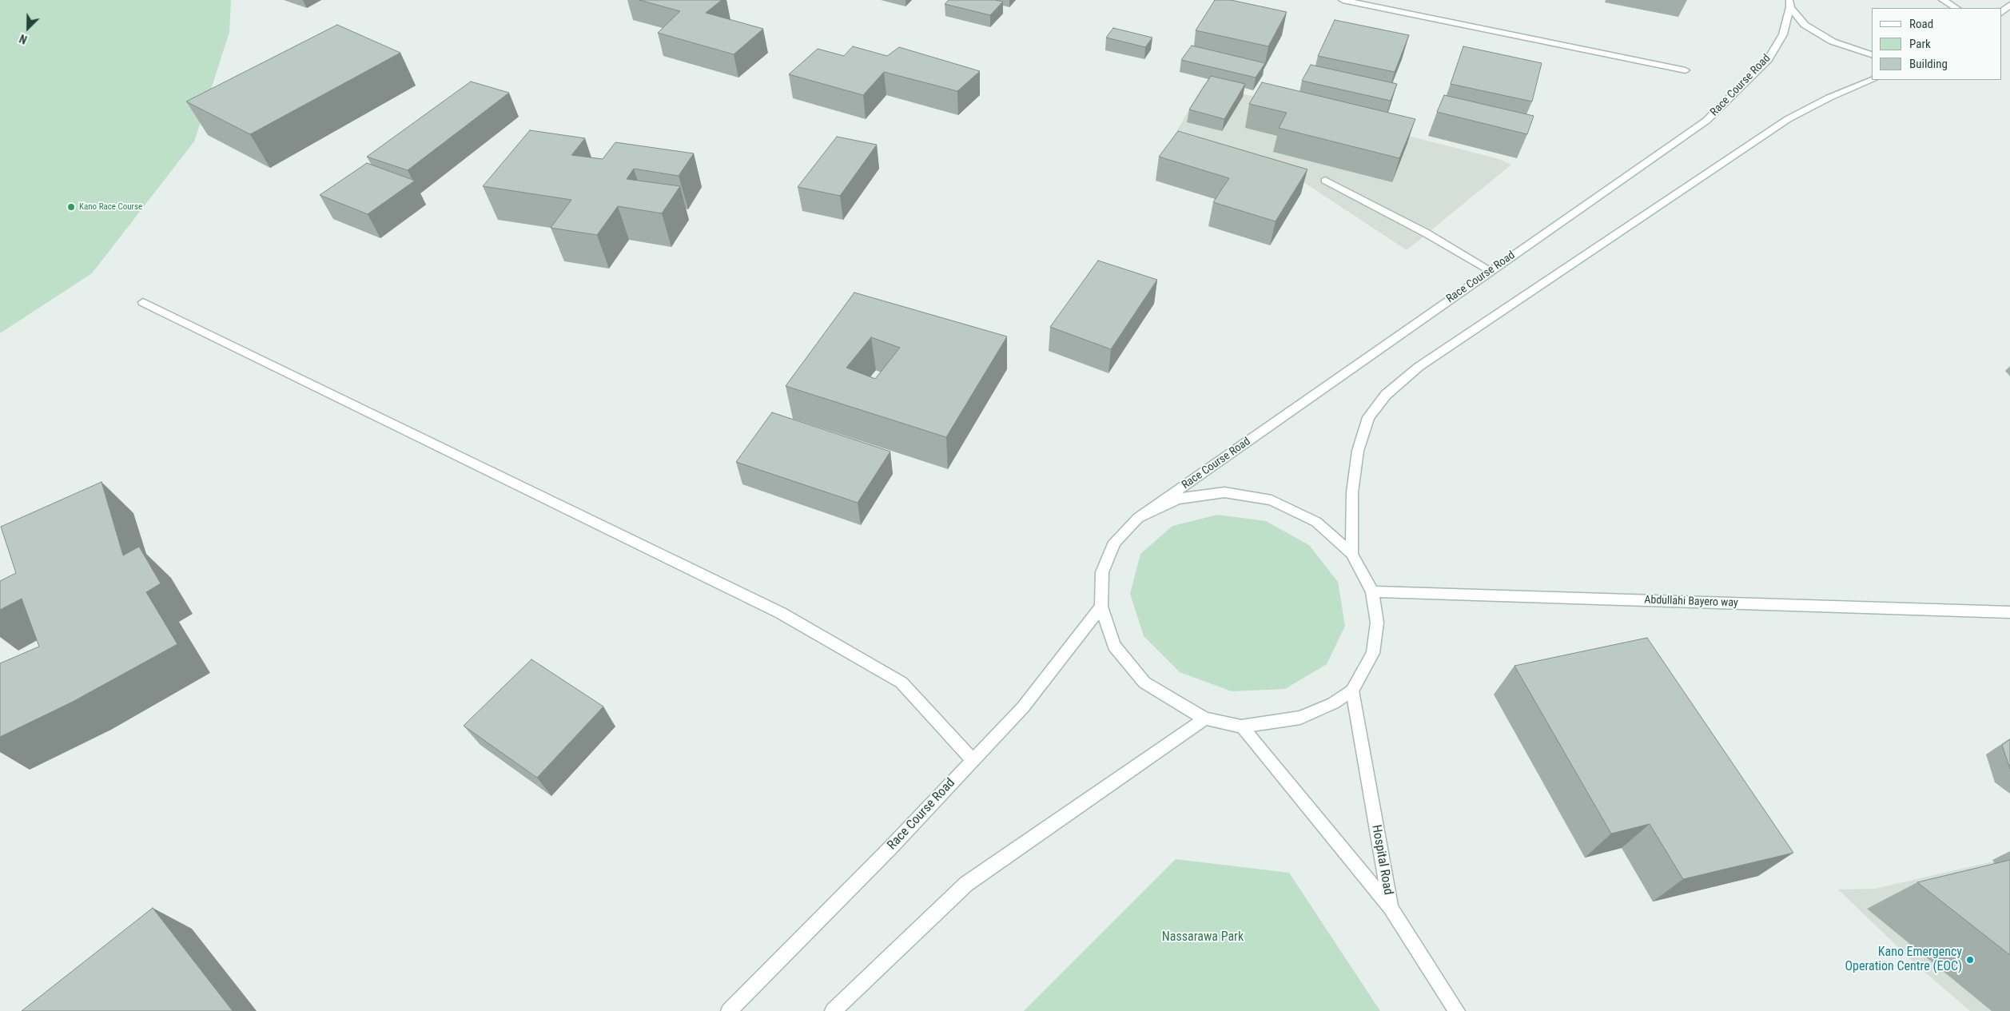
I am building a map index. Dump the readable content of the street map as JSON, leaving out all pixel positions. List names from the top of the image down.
{
  "streets": {
    "street": ["Race Course Road", "Abdullahi Bayero way", "Hospital Road"]
  },
  "parks": ["Nassarawa Park"],
  "places": ["Kano Race Course", "Kano Emergency Operation Centre (EOC)"],
  "legend": ["Road", "Park", "Building"],
  "north": "bottom left"
}
